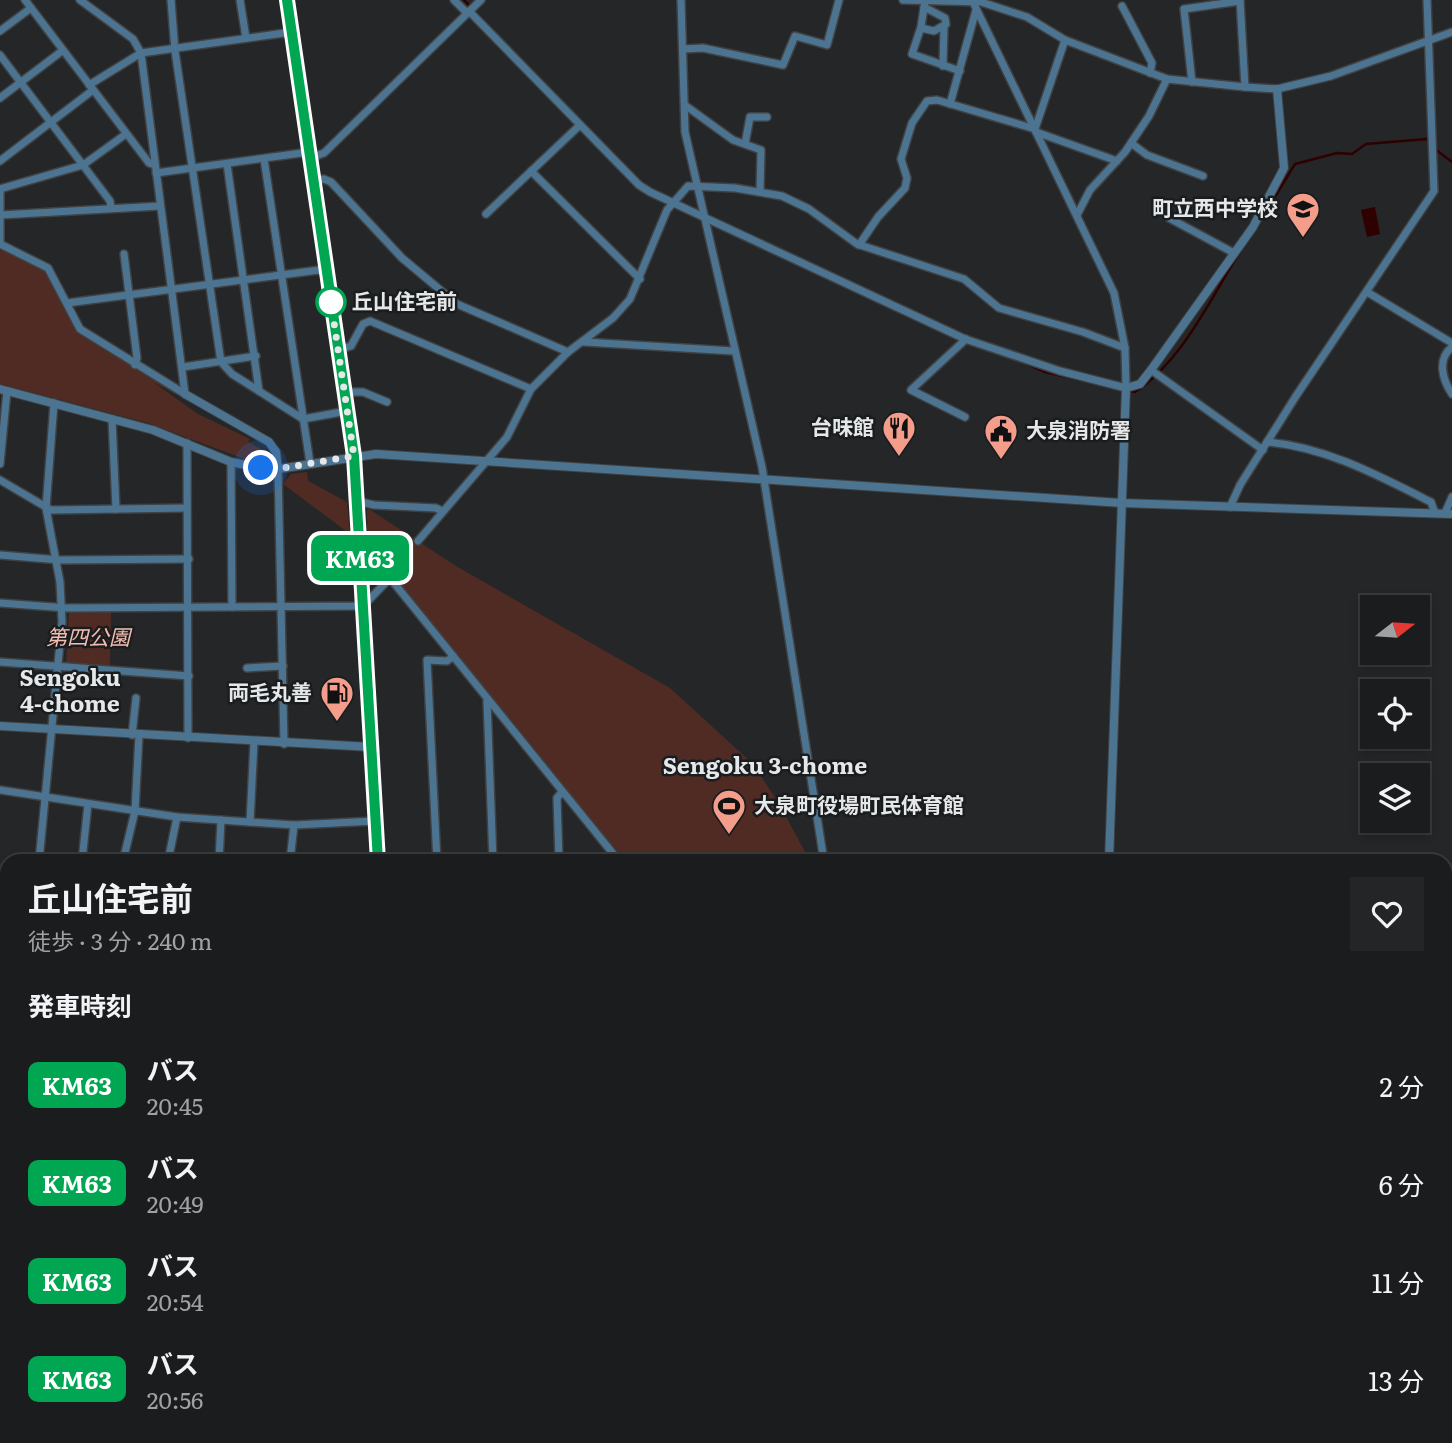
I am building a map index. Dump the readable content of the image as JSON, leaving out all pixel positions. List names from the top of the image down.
{
  "districts": ["Sengoku 4-chome", "Sengoku 3-chome"],
  "parks": ["第四公園"],
  "places": {
    "school or university": ["町立西中学校"],
    "other": ["丘山住宅前"],
    "restaurant": ["台味館"],
    "public building": ["大泉消防署"],
    "fuel station": ["両毛丸善"],
    "sports": ["大泉町役場町民体育館"]
  },
  "lines": ["bus line KM63"],
  "north": "right",
  "page": {
    "on_map": "KM63",
    "heading": [
      ["丘山住宅前", "徒歩 · 3 分 · 240 m"],
      "発車時刻"
    ],
    "list": [
      {
        "mark": "KM63",
        "name": "バス",
        "note": "20:45",
        "value": "2 分"
      },
      {
        "mark": "KM63",
        "name": "バス",
        "note": "20:49",
        "value": "6 分"
      },
      {
        "mark": "KM63",
        "name": "バス",
        "note": "20:54",
        "value": "11 分"
      },
      {
        "mark": "KM63",
        "name": "バス",
        "note": "20:56",
        "value": "13 分"
      }
    ]
  }
}
